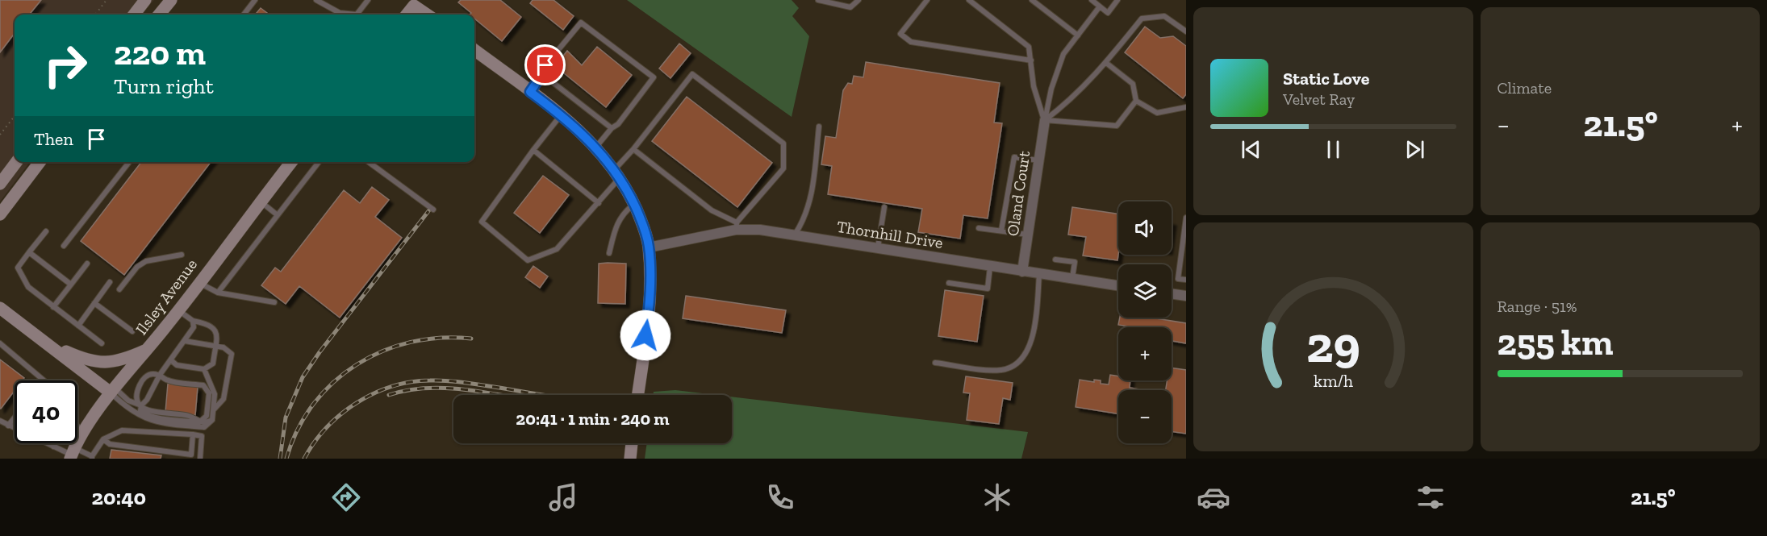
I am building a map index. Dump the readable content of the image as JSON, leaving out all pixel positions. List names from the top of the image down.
{
  "streets": {
    "street": ["Oland Court", "Thornhill Drive", "Ilsley Avenue"]
  },
  "crossings": [
    ["Oland Court", "Thornhill Drive"]
  ],
  "page": {
    "tile": [
      "Climate",
      ["Range · 51%", "255 km"]
    ],
    "turn": ["220 m", "Turn right"],
    "song": ["Static Love", "Velvet Ray"],
    "heat": ["−", "21.5°", "+"],
    "then": "Then",
    "map_buttons": ["+", "−"],
    "limit": "40",
    "trip": "20:41 · 1 min · 240 m",
    "tabs": ["20:40", "21.5°"],
    "gauge": ["29", "km/h"]
  }
}
